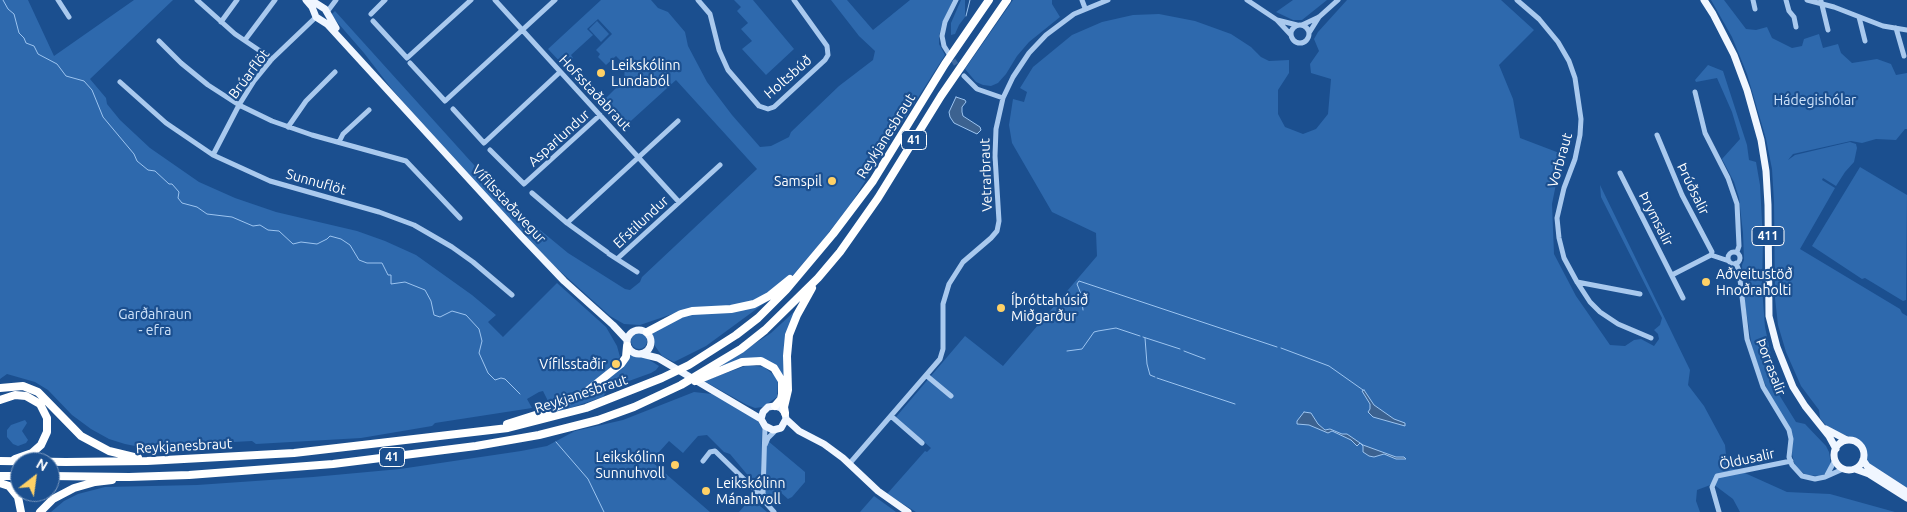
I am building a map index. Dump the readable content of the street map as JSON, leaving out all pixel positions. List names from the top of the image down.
{
  "streets": {
    "highway": ["Reykjanesbraut", "41"],
    "main road": ["Vífilsstaðavegur", "411"],
    "street": [
      "Brúarflöt",
      "Holtsbúð",
      "Hofsstaðabraut",
      "Asparlundur",
      "Vorbraut",
      "Vetrarbraut",
      "Sunnuflöt",
      "Þrúðsalir",
      "Þrymsalir",
      "Efstilundur",
      "Þorrasalir",
      "Öldusalir"
    ]
  },
  "crossings": [
    ["Brúarflöt", "Sunnuflöt"],
    ["Brúarflöt", "Vífilsstaðavegur"],
    ["Hofsstaðabraut", "Asparlundur"],
    ["Hofsstaðabraut", "Efstilundur"],
    ["Þorrasalir", "Öldusalir"]
  ],
  "parks": ["Hádegishólar", "Garðahraun - efra"],
  "places": [
    "Leikskólinn Lundaból",
    "Samspil",
    "Aðveitustöð Hnoðraholti",
    "Íþróttahúsið Miðgarður",
    "Vífilsstaðir",
    "Leikskólinn Sunnuhvoll",
    "Leikskólinn Mánahvoll"
  ],
  "north": "top right"
}
